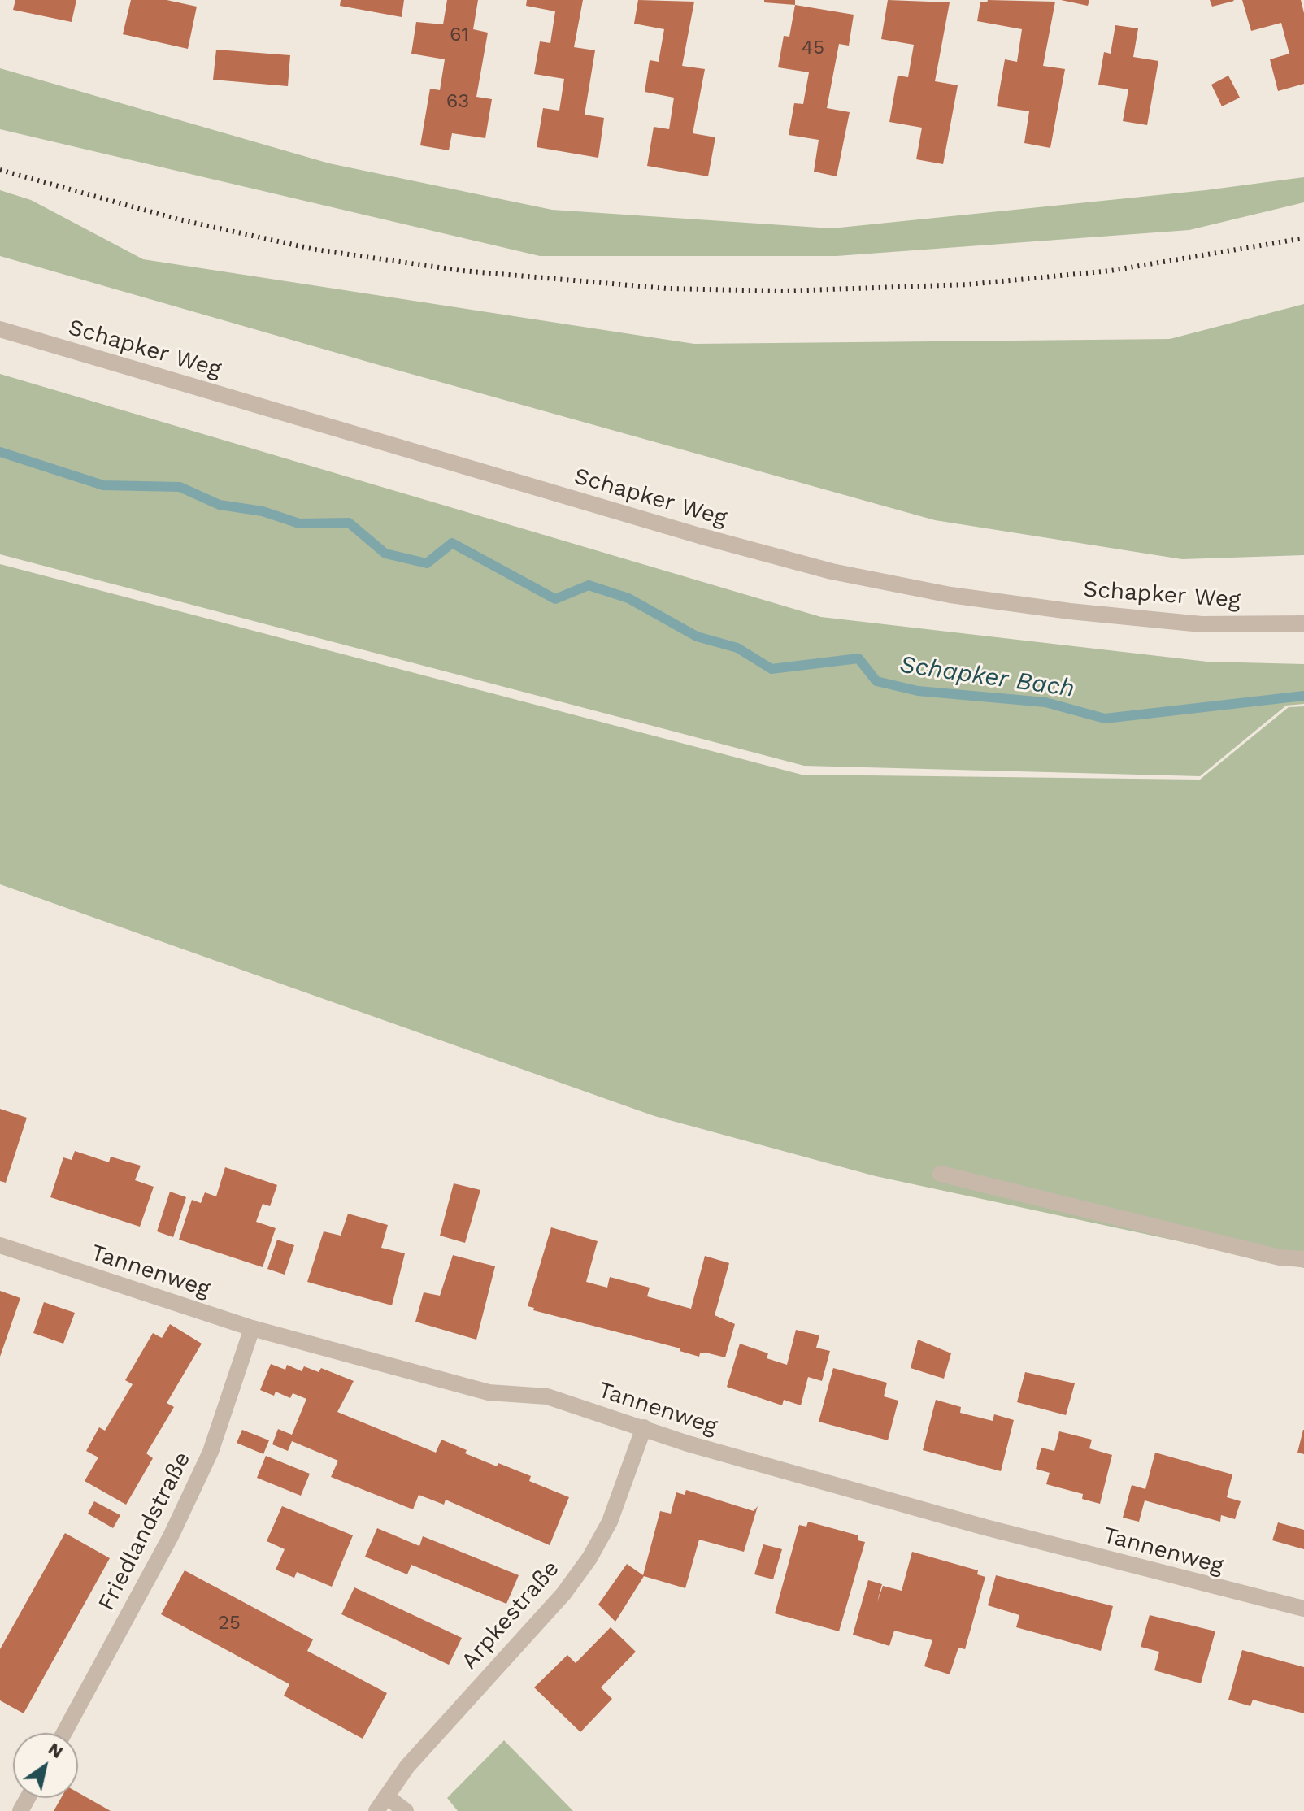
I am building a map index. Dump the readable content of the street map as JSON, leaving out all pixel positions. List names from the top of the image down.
{
  "streets": {
    "street": [
      "Schapker Weg",
      "Tannenweg",
      "Friedlandstraße",
      "Arpkestraße"
    ]
  },
  "crossings": [
    ["Tannenweg", "Friedlandstraße"],
    ["Tannenweg", "Arpkestraße"]
  ],
  "water": ["Schapker Bach"],
  "house_numbers": [
    "61",
    "45",
    "63",
    "25"
  ],
  "north": "top right"
}
